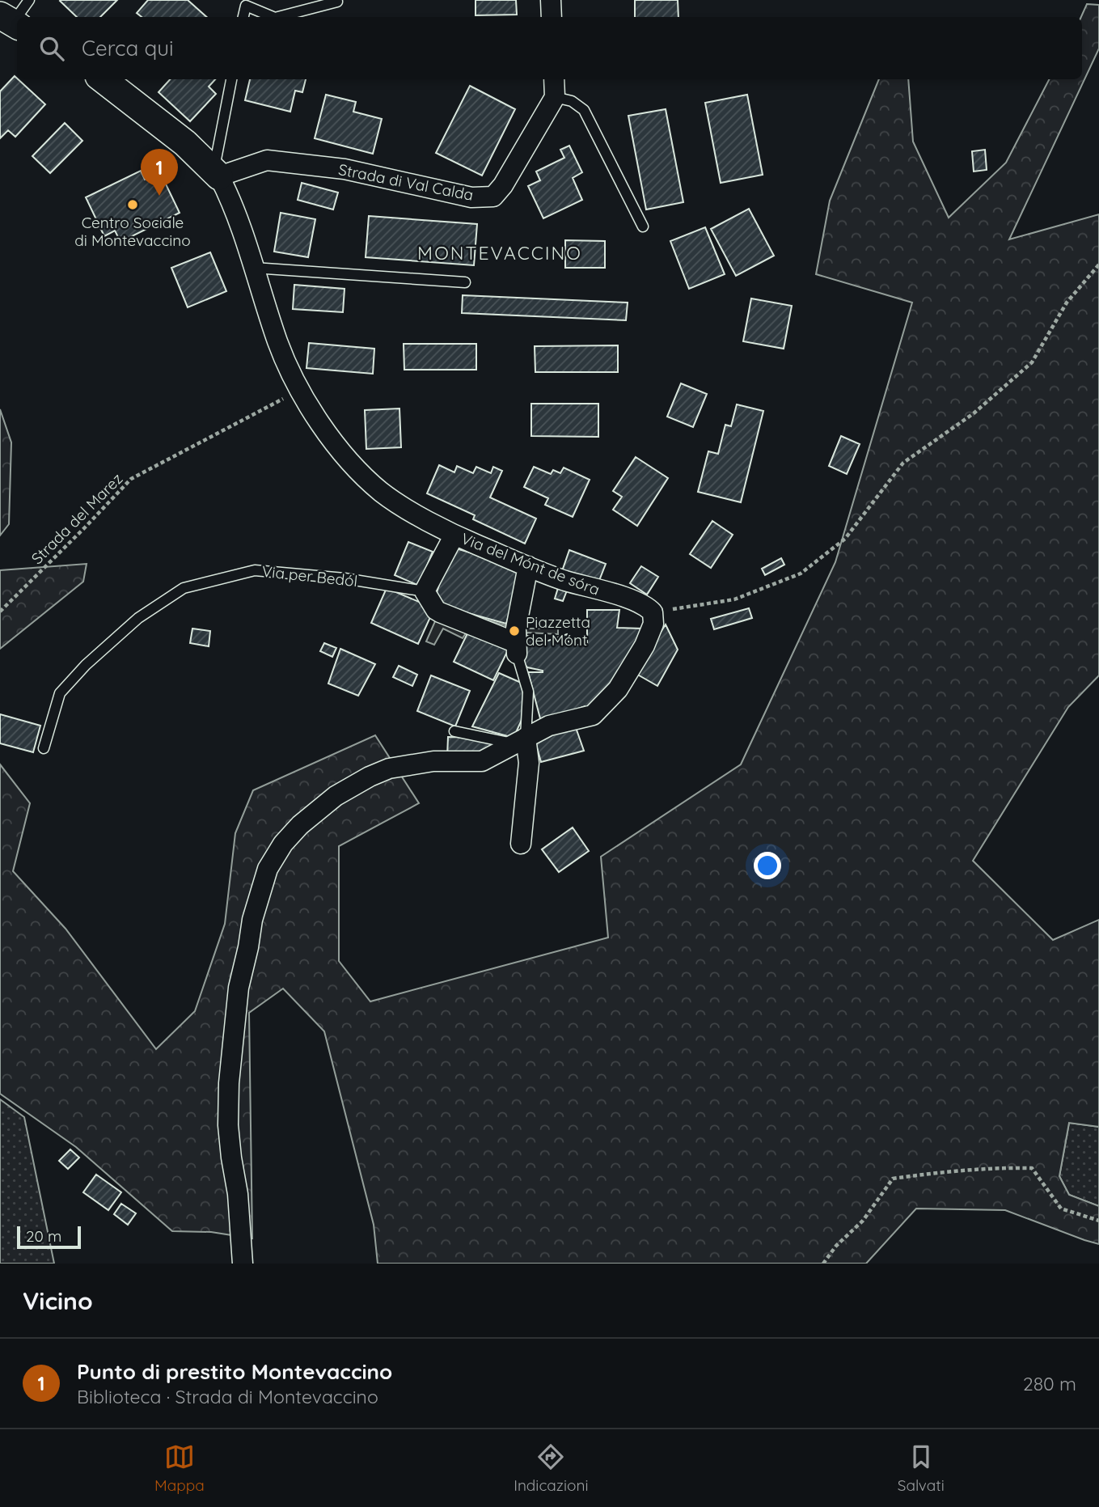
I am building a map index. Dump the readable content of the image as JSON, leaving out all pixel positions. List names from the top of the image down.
{
  "streets": {
    "street": ["Strada di Val Calda", "Via del Mónt de sóra"],
    "lane": ["Via per Bedól"],
    "path": ["Strada del Marez"]
  },
  "crossings": [
    ["Strada di Val Calda", "Via del Mónt de sóra"],
    ["Strada del Marez", "Via del Mónt de sóra"]
  ],
  "districts": ["MONTEVACCINO"],
  "places": ["Centro Sociale di Montevaccino", "Piazzetta del Mónt"],
  "scale_bar": "20 m",
  "page": {
    "search": "Cerca qui",
    "pins": "1",
    "scale": "20 m",
    "heading": "Vicino",
    "list": [
      {
        "mark": "1",
        "name": "Punto di prestito Montevaccino",
        "note": "Biblioteca · Strada di Montevaccino",
        "value": "280 m"
      }
    ],
    "nav": ["Mappa", "Indicazioni", "Salvati"]
  }
}
